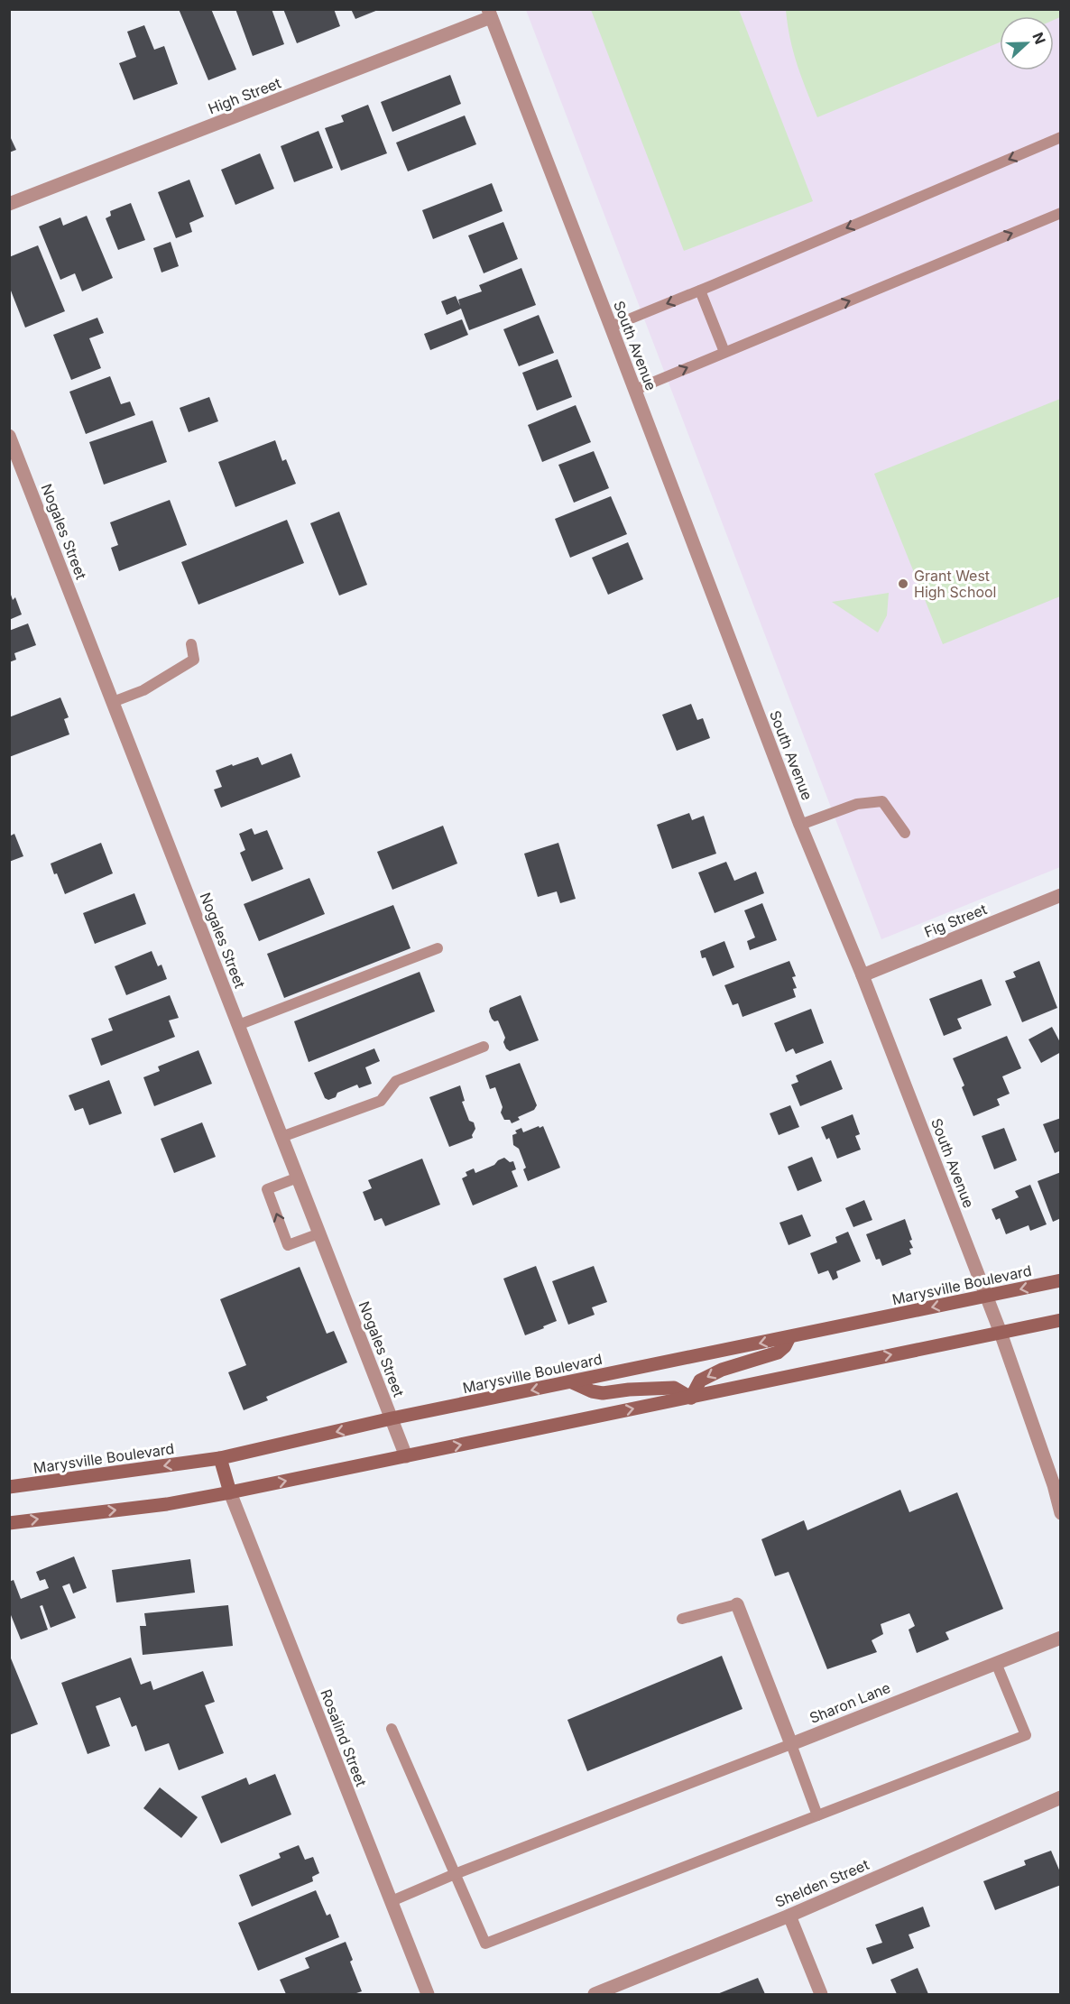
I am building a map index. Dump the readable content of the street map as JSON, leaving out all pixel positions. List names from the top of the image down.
{
  "streets": {
    "main road": ["Marysville Boulevard"],
    "street": [
      "High Street",
      "South Avenue",
      "Nogales Street",
      "Fig Street",
      "Sharon Lane",
      "Rosalind Street",
      "Shelden Street"
    ]
  },
  "crossings": [
    ["High Street", "South Avenue"],
    ["South Avenue", "Fig Street"],
    ["South Avenue", "Marysville Boulevard"],
    ["Nogales Street", "Marysville Boulevard"]
  ],
  "places": ["Grant West High School"],
  "north": "right"
}
